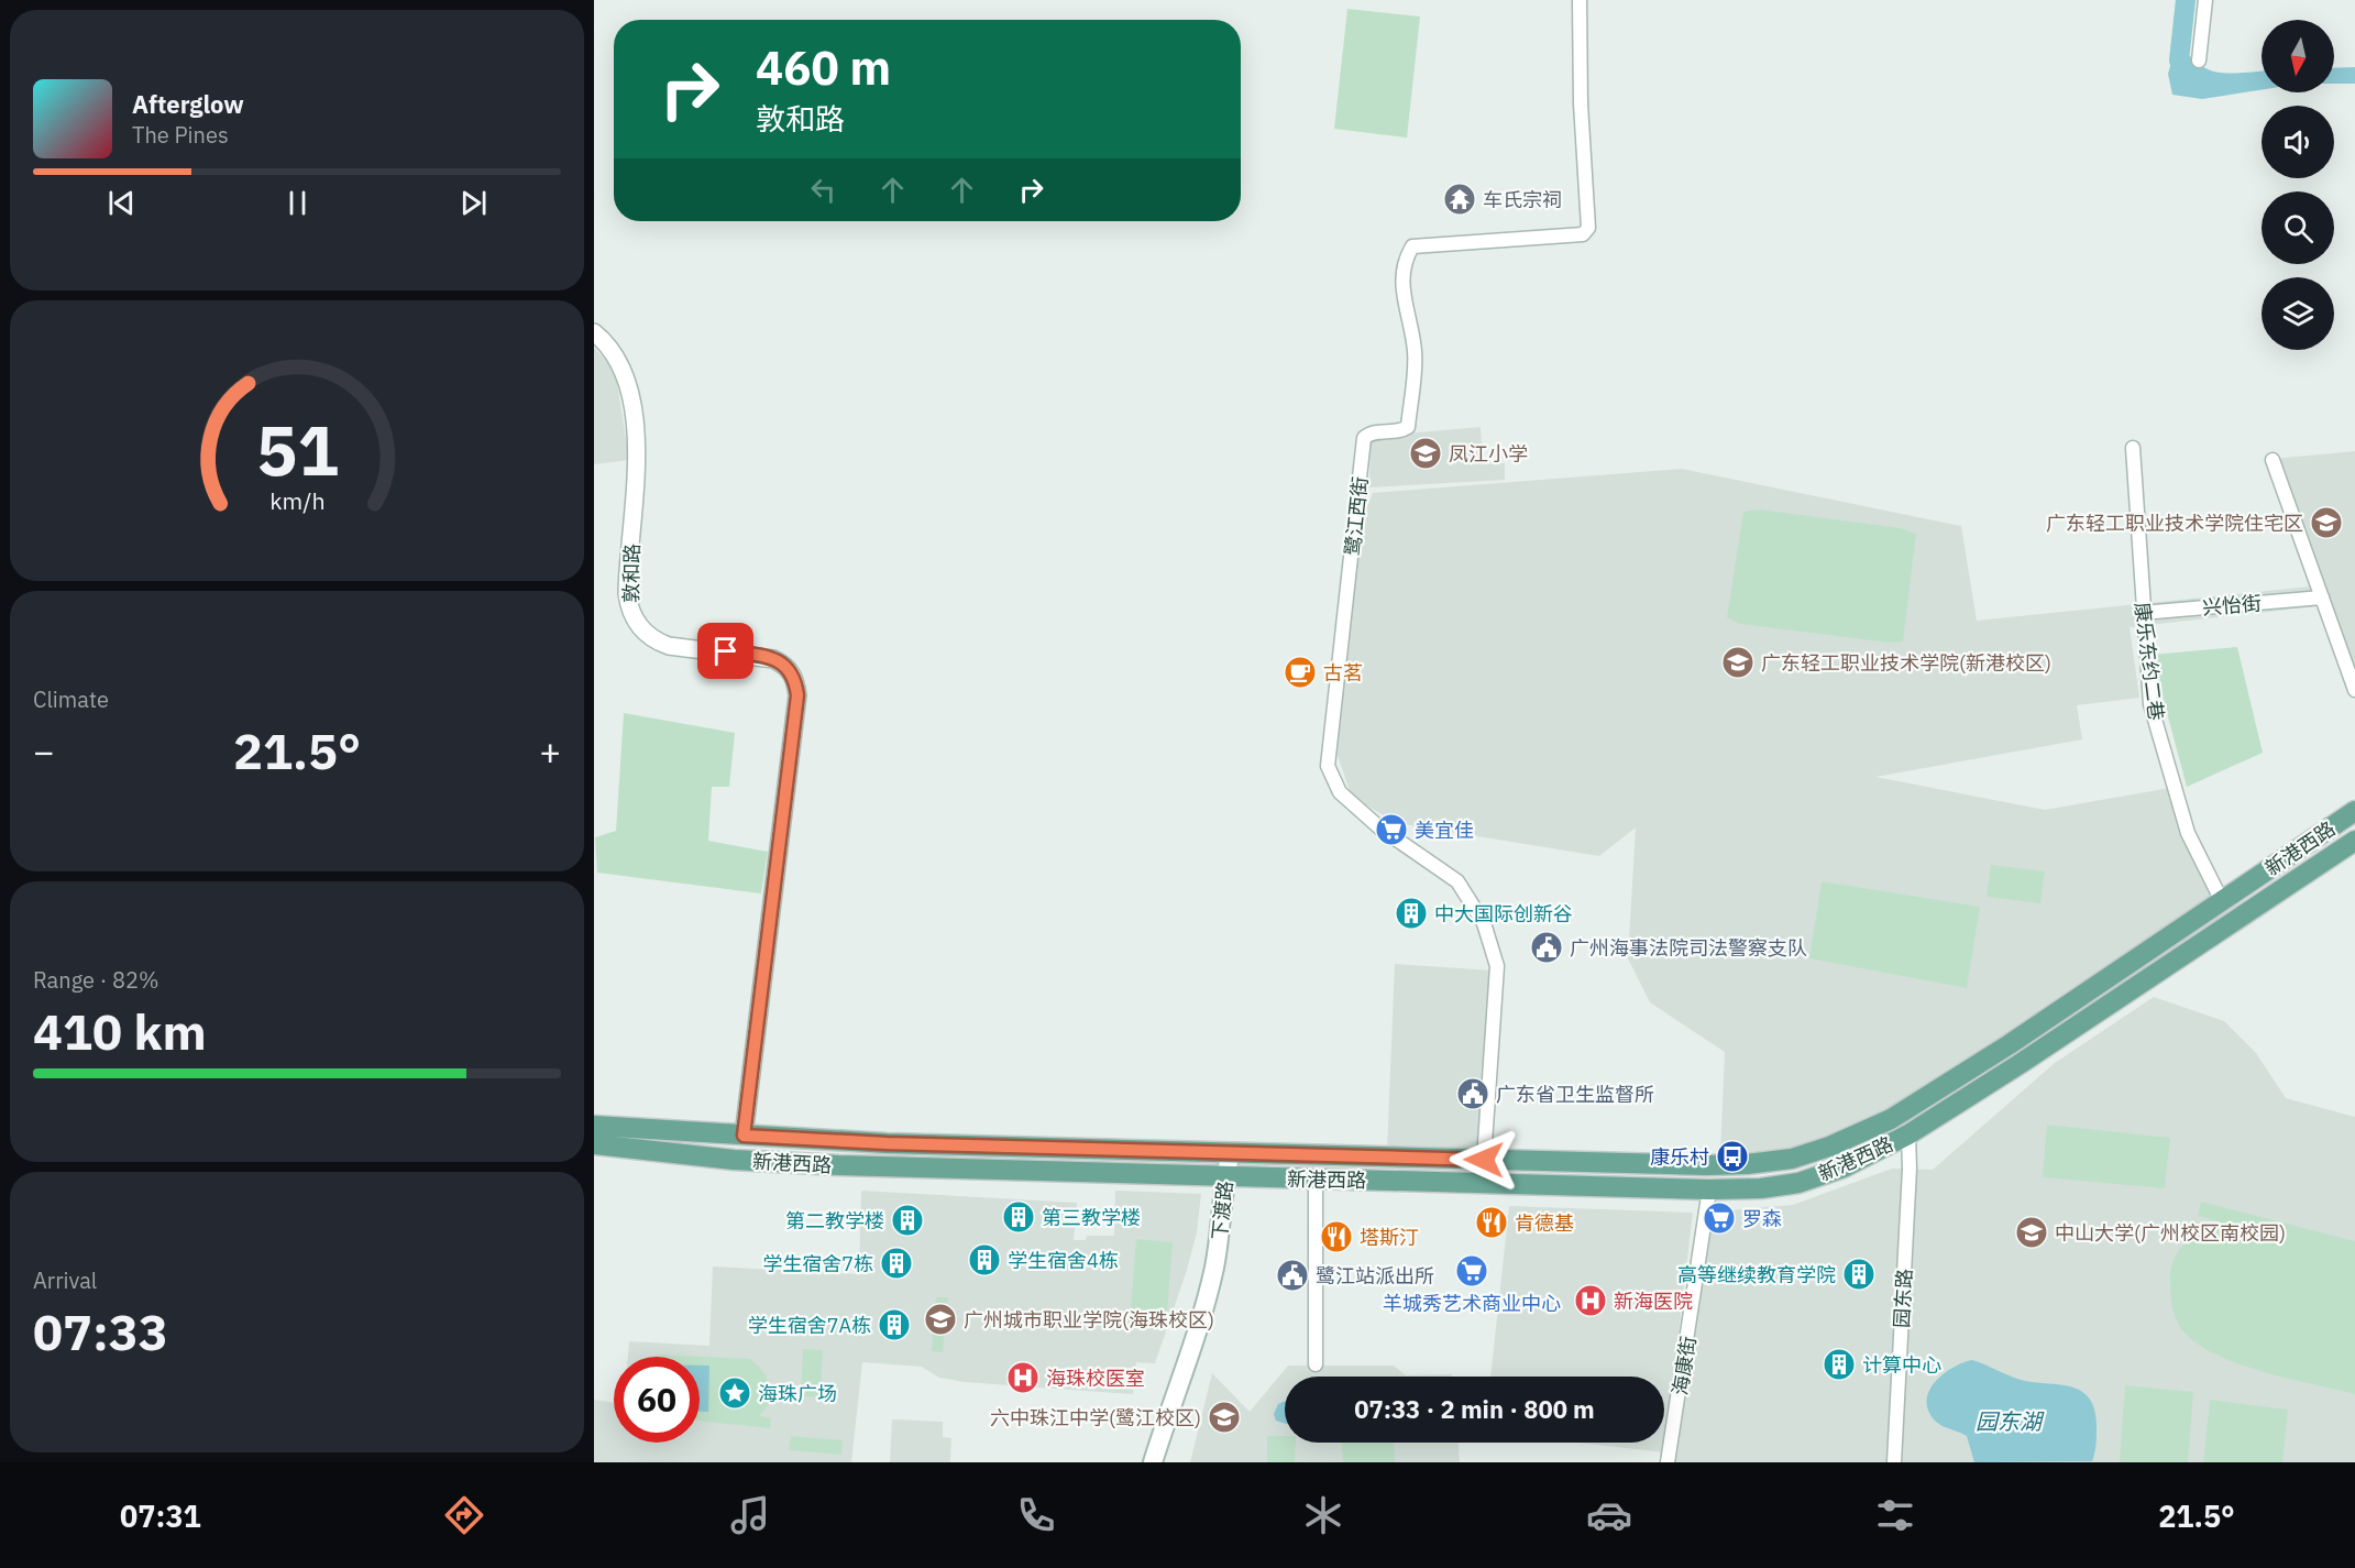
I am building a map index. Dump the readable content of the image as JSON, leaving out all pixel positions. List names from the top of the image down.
{
  "streets": {
    "main road": ["新港西路", "下渡路"],
    "street": [
      "鹭江西街",
      "敦和路",
      "兴怡街",
      "康乐东约二巷",
      "园东路",
      "海康街"
    ]
  },
  "crossings": [
    ["鹭江西街", "新港西路"],
    ["敦和路", "新港西路"],
    ["兴怡街", "康乐东约二巷"],
    ["康乐东约二巷", "新港西路"],
    ["新港西路", "下渡路"],
    ["新港西路", "园东路"],
    ["新港西路", "海康街"]
  ],
  "water": ["园东湖"],
  "places": {
    "temple": ["车氏宗祠"],
    "school or university": [
      "凤江小学",
      "广东轻工职业技术学院住宅区",
      "广东轻工职业技术学院(新港校区)",
      "中山大学(广州校区南校园)",
      "广州城市职业学院(海珠校区)",
      "六中珠江中学(鹭江校区)"
    ],
    "cafe": ["古茗"],
    "supermarket": ["美宜佳", "罗森", "羊城秀艺术商业中心"],
    "building": [
      "中大国际创新谷",
      "第三教学楼",
      "第二教学楼",
      "学生宿舍4栋",
      "学生宿舍7栋",
      "高等继续教育学院",
      "学生宿舍7A栋",
      "计算中心"
    ],
    "public building": ["广州海事法院司法警察支队", "广东省卫生监督所", "鹭江站派出所"],
    "bus stop": ["康乐村"],
    "restaurant": ["肯德基", "塔斯汀"],
    "hospital": ["新海医院", "海珠校医室"],
    "place": ["海珠广场"]
  },
  "north": "bottom",
  "page": {
    "turn": ["460 m", "敦和路"],
    "song": ["Afterglow", "The Pines"],
    "tile": [
      "Climate",
      ["Range · 82%", "410 km"],
      ["Arrival", "07:33"]
    ],
    "heat": ["−", "21.5°", "+"],
    "limit": "60",
    "trip": "07:33 · 2 min · 800 m",
    "tabs": ["07:31", "21.5°"],
    "gauge": ["51", "km/h"]
  }
}
